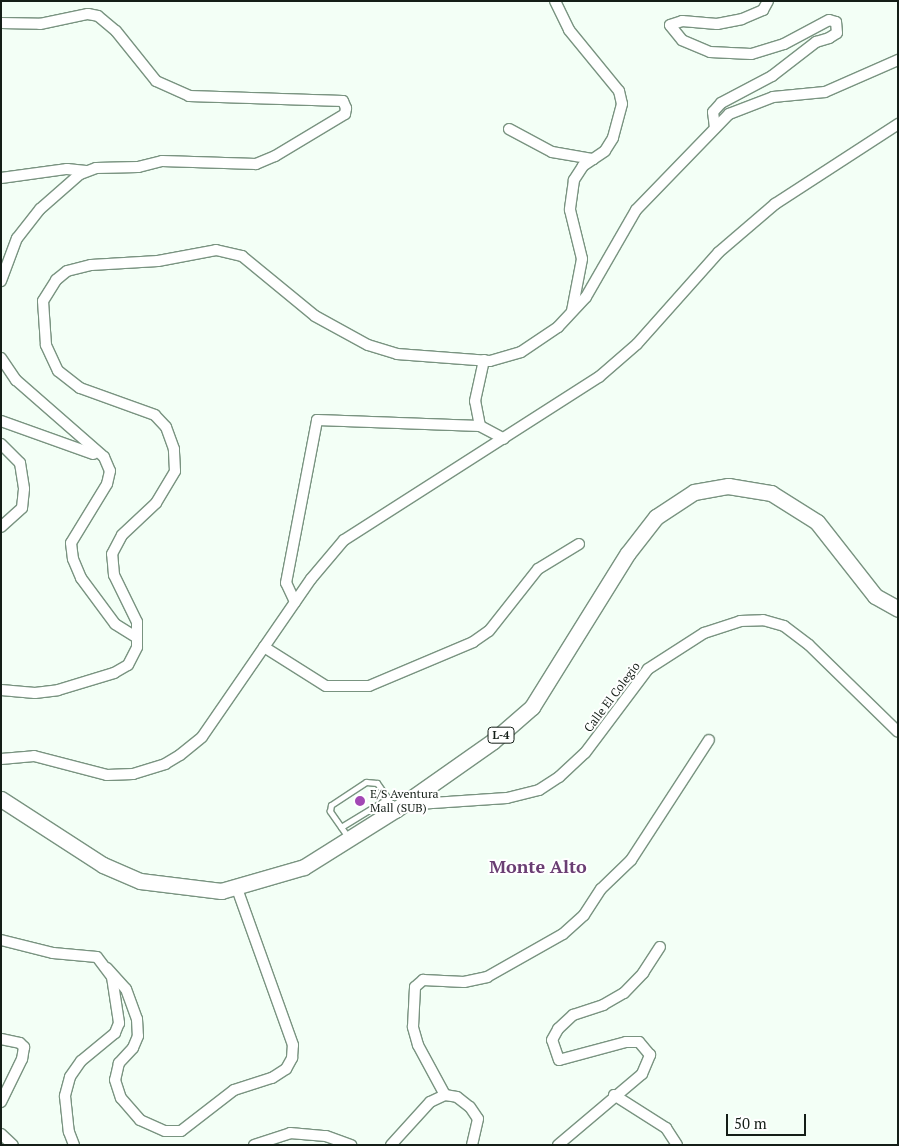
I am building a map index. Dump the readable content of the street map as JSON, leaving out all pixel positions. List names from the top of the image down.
{
  "streets": {
    "main road": ["L-4"],
    "street": ["Calle El Colegio"]
  },
  "crossings": [
    ["Calle El Colegio", "L-4"]
  ],
  "districts": ["Monte Alto"],
  "places": ["E/S Aventura Mall (SUB)"],
  "scale_bar": "50 m"
}
